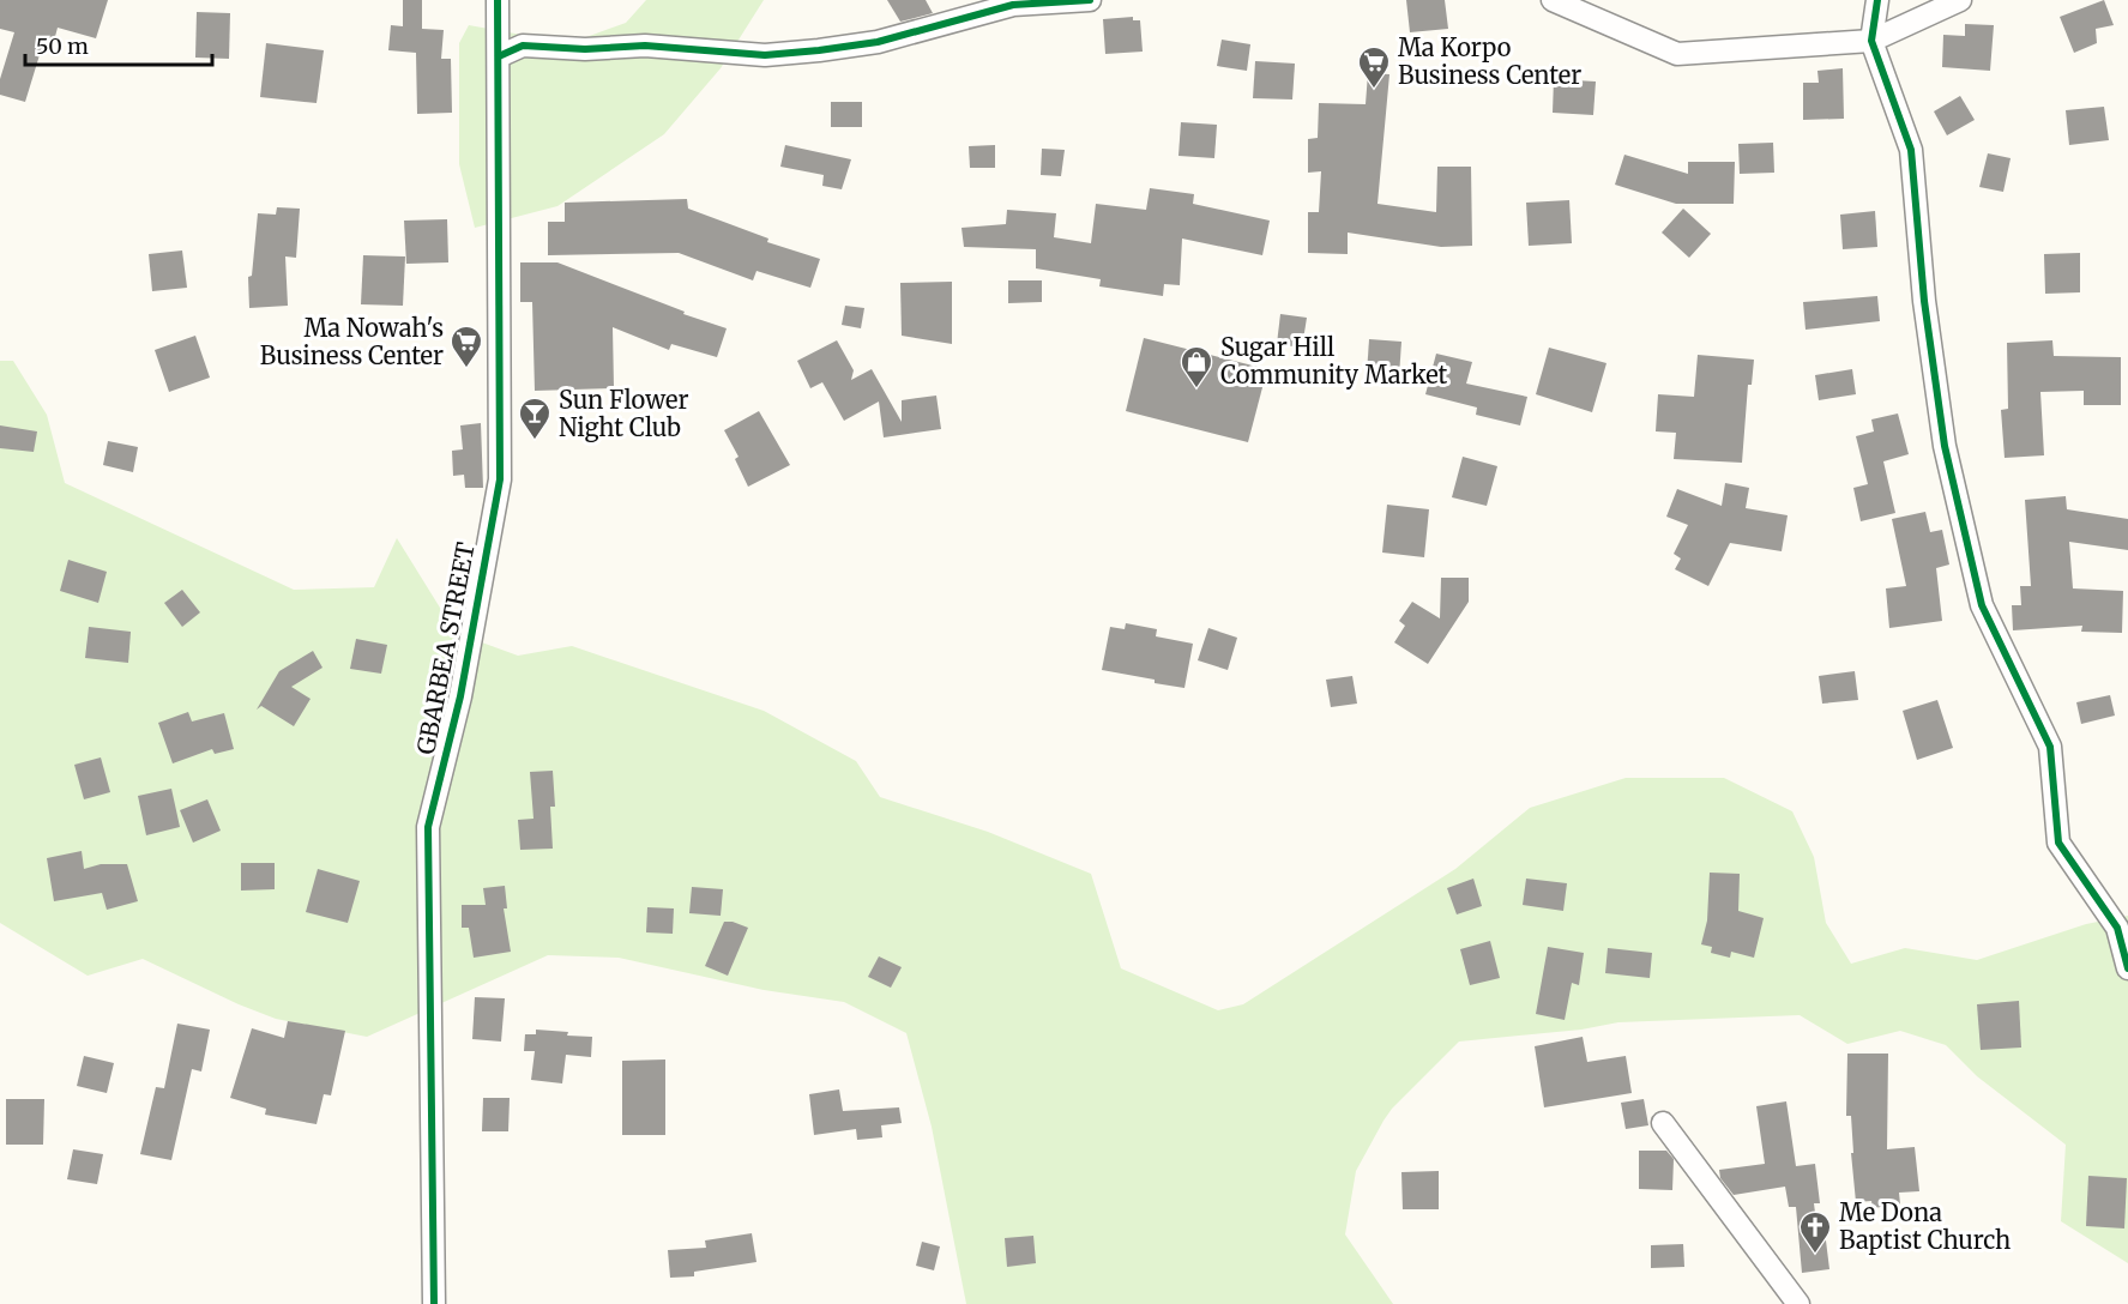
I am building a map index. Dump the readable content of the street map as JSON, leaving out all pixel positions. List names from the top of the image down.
{
  "streets": {
    "street": ["GBARBEA STREET"]
  },
  "places": {
    "supermarket": ["Ma Korpo Business Center", "Ma Nowah's Business Center"],
    "shop": ["Sugar Hill Community Market"],
    "bar": ["Sun Flower Night Club"],
    "church": ["Me Dona Baptist Church"]
  },
  "scale_bar": "50 m"
}
